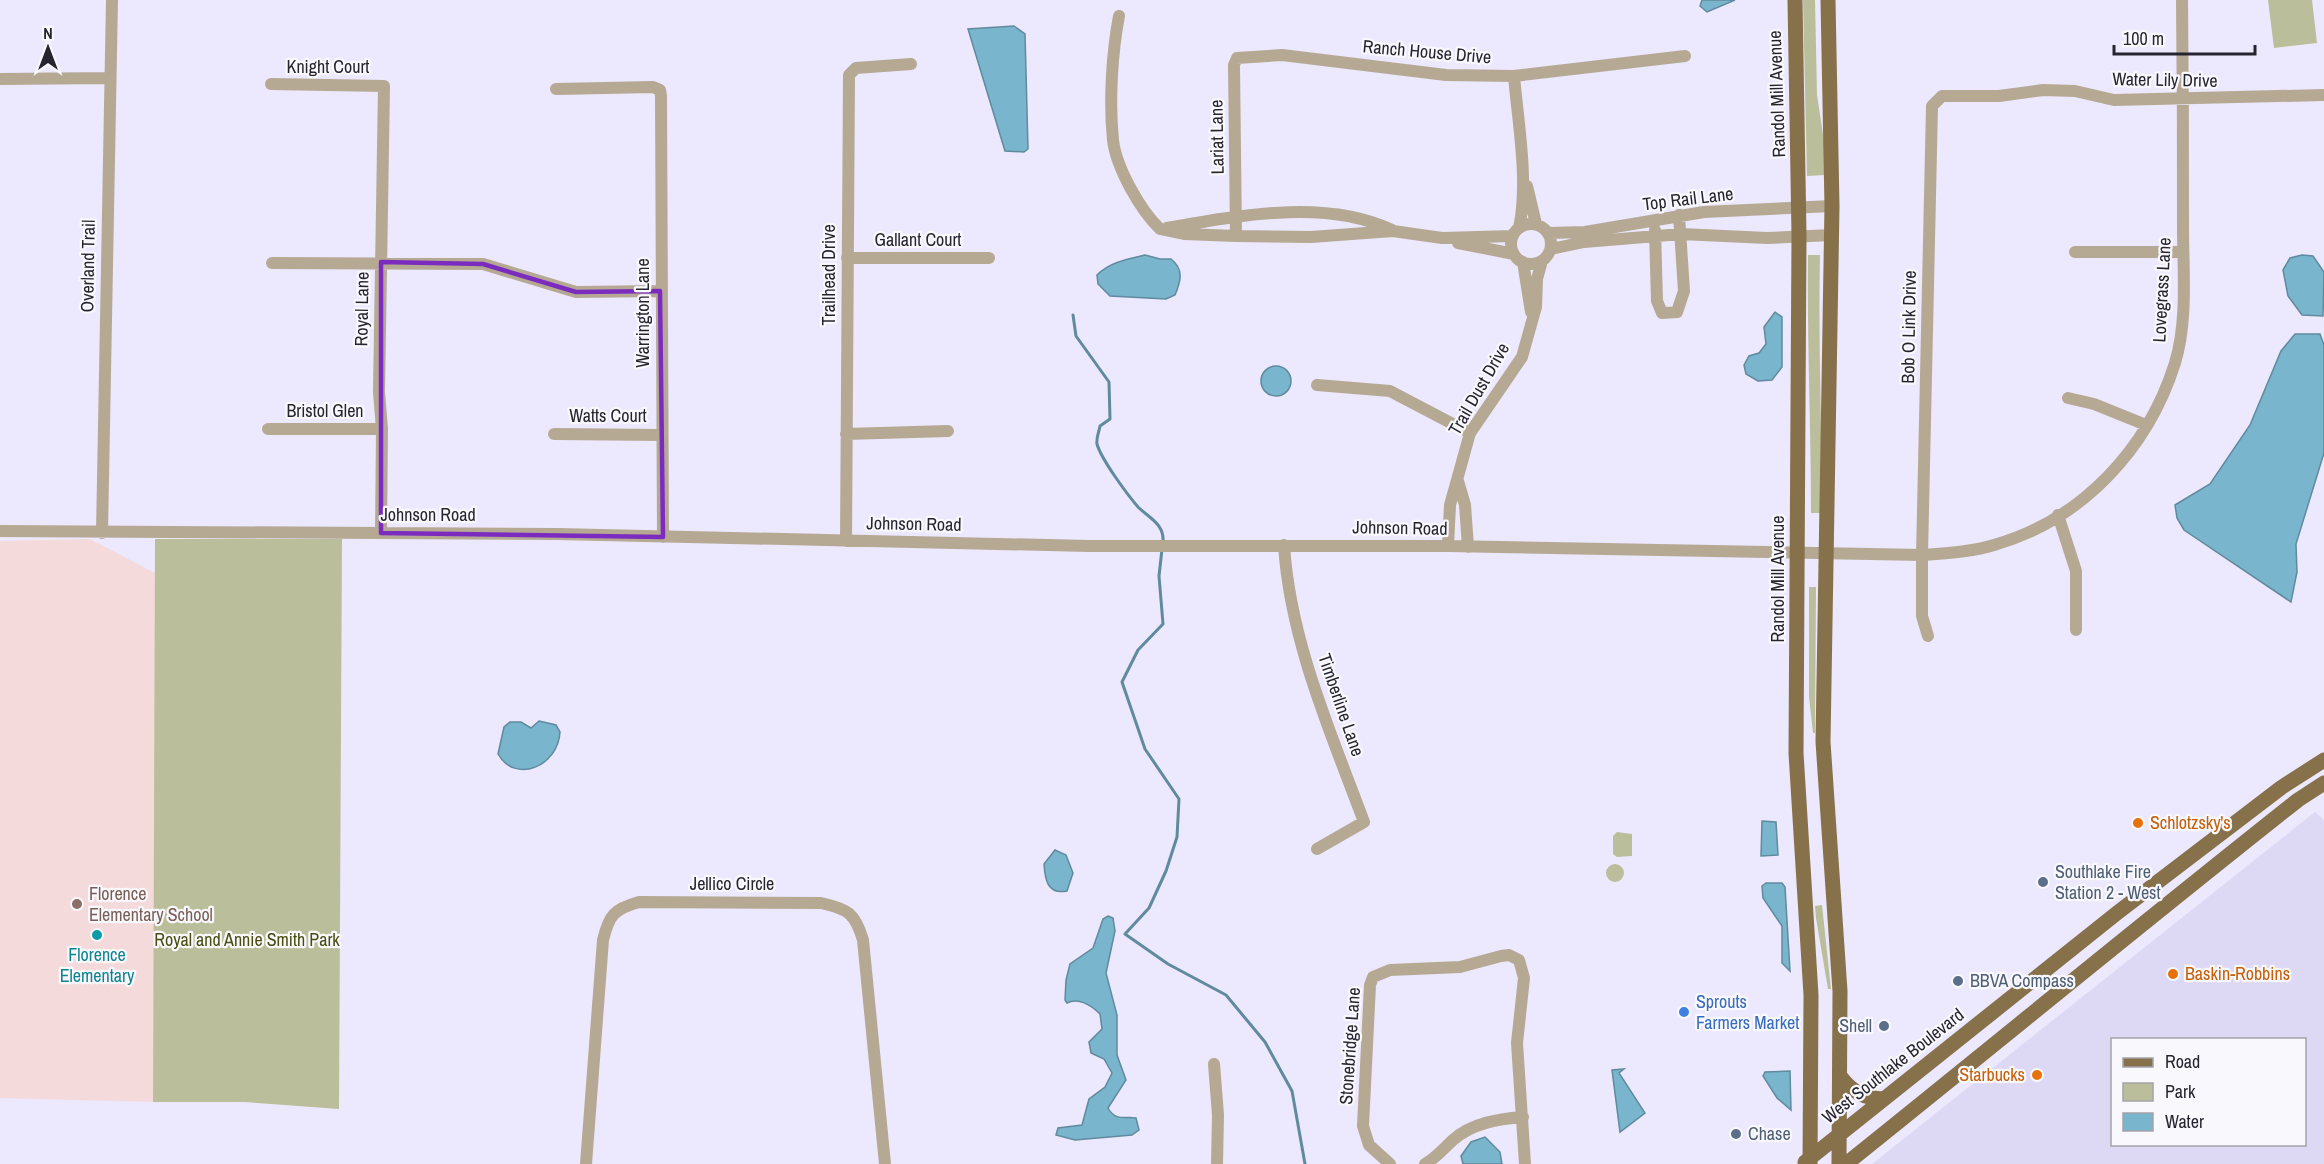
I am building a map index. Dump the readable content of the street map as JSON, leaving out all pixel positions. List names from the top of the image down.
{
  "streets": {
    "main road": ["Randol Mill Avenue", "West Southlake Boulevard"],
    "street": [
      "Ranch House Drive",
      "Knight Court",
      "Water Lily Drive",
      "Lariat Lane",
      "Top Rail Lane",
      "Gallant Court",
      "Overland Trail",
      "Trailhead Drive",
      "Lovegrass Lane",
      "Royal Lane",
      "Warrington Lane",
      "Bob O Link Drive",
      "Trail Dust Drive",
      "Bristol Glen",
      "Watts Court",
      "Johnson Road",
      "Timberline Lane",
      "Jellico Circle",
      "Stonebridge Lane"
    ]
  },
  "crossings": [
    ["Ranch House Drive", "Lariat Lane"],
    ["Knight Court", "Royal Lane"],
    ["Water Lily Drive", "Lovegrass Lane"],
    ["Water Lily Drive", "Bob O Link Drive"],
    ["Randol Mill Avenue", "Top Rail Lane"],
    ["Randol Mill Avenue", "Johnson Road"],
    ["Randol Mill Avenue", "West Southlake Boulevard"],
    ["Top Rail Lane", "Trail Dust Drive"],
    ["Gallant Court", "Trailhead Drive"],
    ["Overland Trail", "Johnson Road"],
    ["Trailhead Drive", "Johnson Road"],
    ["Lovegrass Lane", "Bob O Link Drive"],
    ["Lovegrass Lane", "Johnson Road"],
    ["Royal Lane", "Bristol Glen"],
    ["Royal Lane", "Johnson Road"],
    ["Warrington Lane", "Watts Court"],
    ["Warrington Lane", "Johnson Road"],
    ["Trail Dust Drive", "Johnson Road"],
    ["Johnson Road", "Timberline Lane"]
  ],
  "parks": ["Royal and Annie Smith Park"],
  "places": [
    "Schlotzsky's",
    "Southlake Fire Station 2 - West",
    "Florence Elementary School",
    "Florence Elementary",
    "Baskin-Robbins",
    "BBVA Compass",
    "Sprouts Farmers Market",
    "Shell",
    "Starbucks",
    "Chase"
  ],
  "legend": ["Road", "Park", "Water"],
  "scale_bar": "100 m",
  "north": "top"
}
